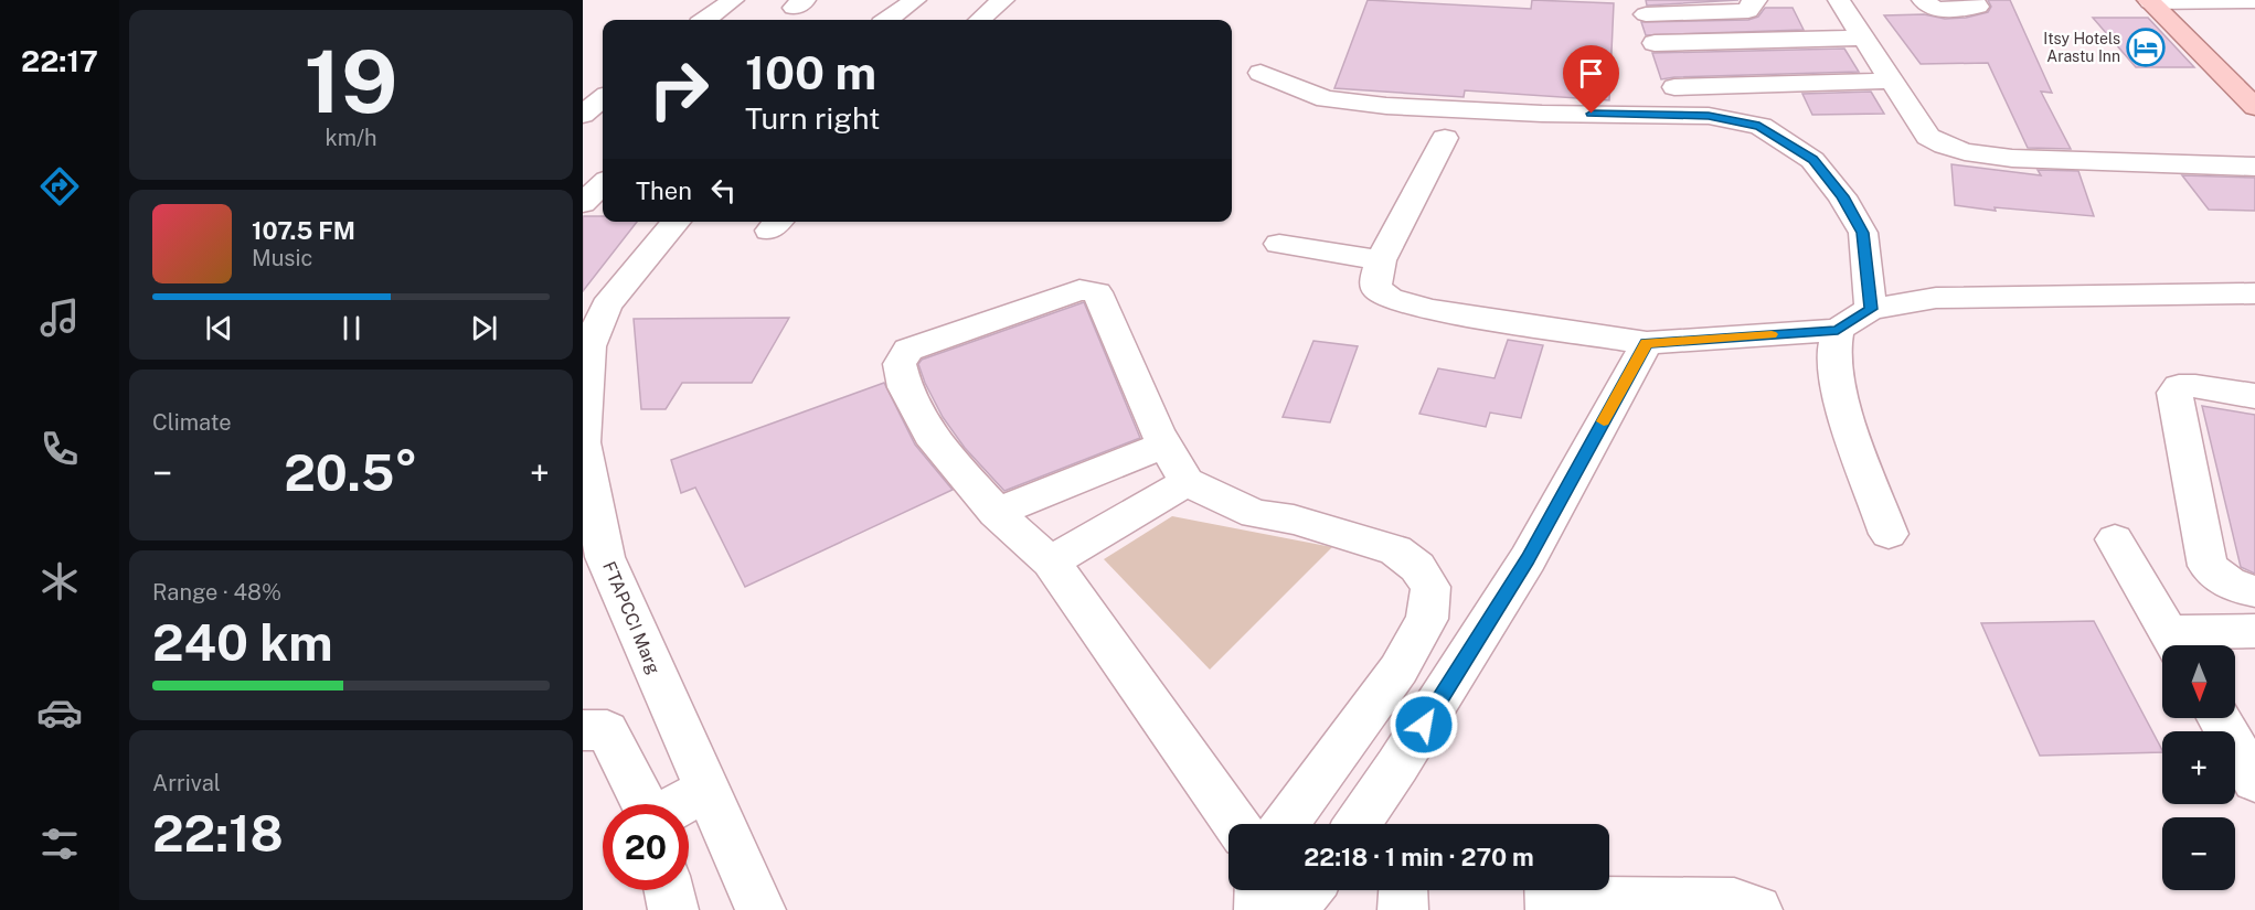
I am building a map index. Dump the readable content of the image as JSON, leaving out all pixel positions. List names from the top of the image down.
{
  "streets": {
    "street": ["FTAPCCI Marg"]
  },
  "places": {
    "hotel": ["Itsy Hotels Arastu Inn"]
  },
  "north": "bottom",
  "page": {
    "tabs": "22:17",
    "tile": [
      ["19", "km/h"],
      "Climate",
      ["Range · 48%", "240 km"],
      ["Arrival", "22:18"]
    ],
    "turn": ["100 m", "Turn right"],
    "then": "Then",
    "song": ["107.5 FM", "Music"],
    "heat": ["−", "20.5°", "+"],
    "map_buttons": ["+", "−"],
    "limit": "20",
    "trip": "22:18 · 1 min · 270 m"
  }
}
